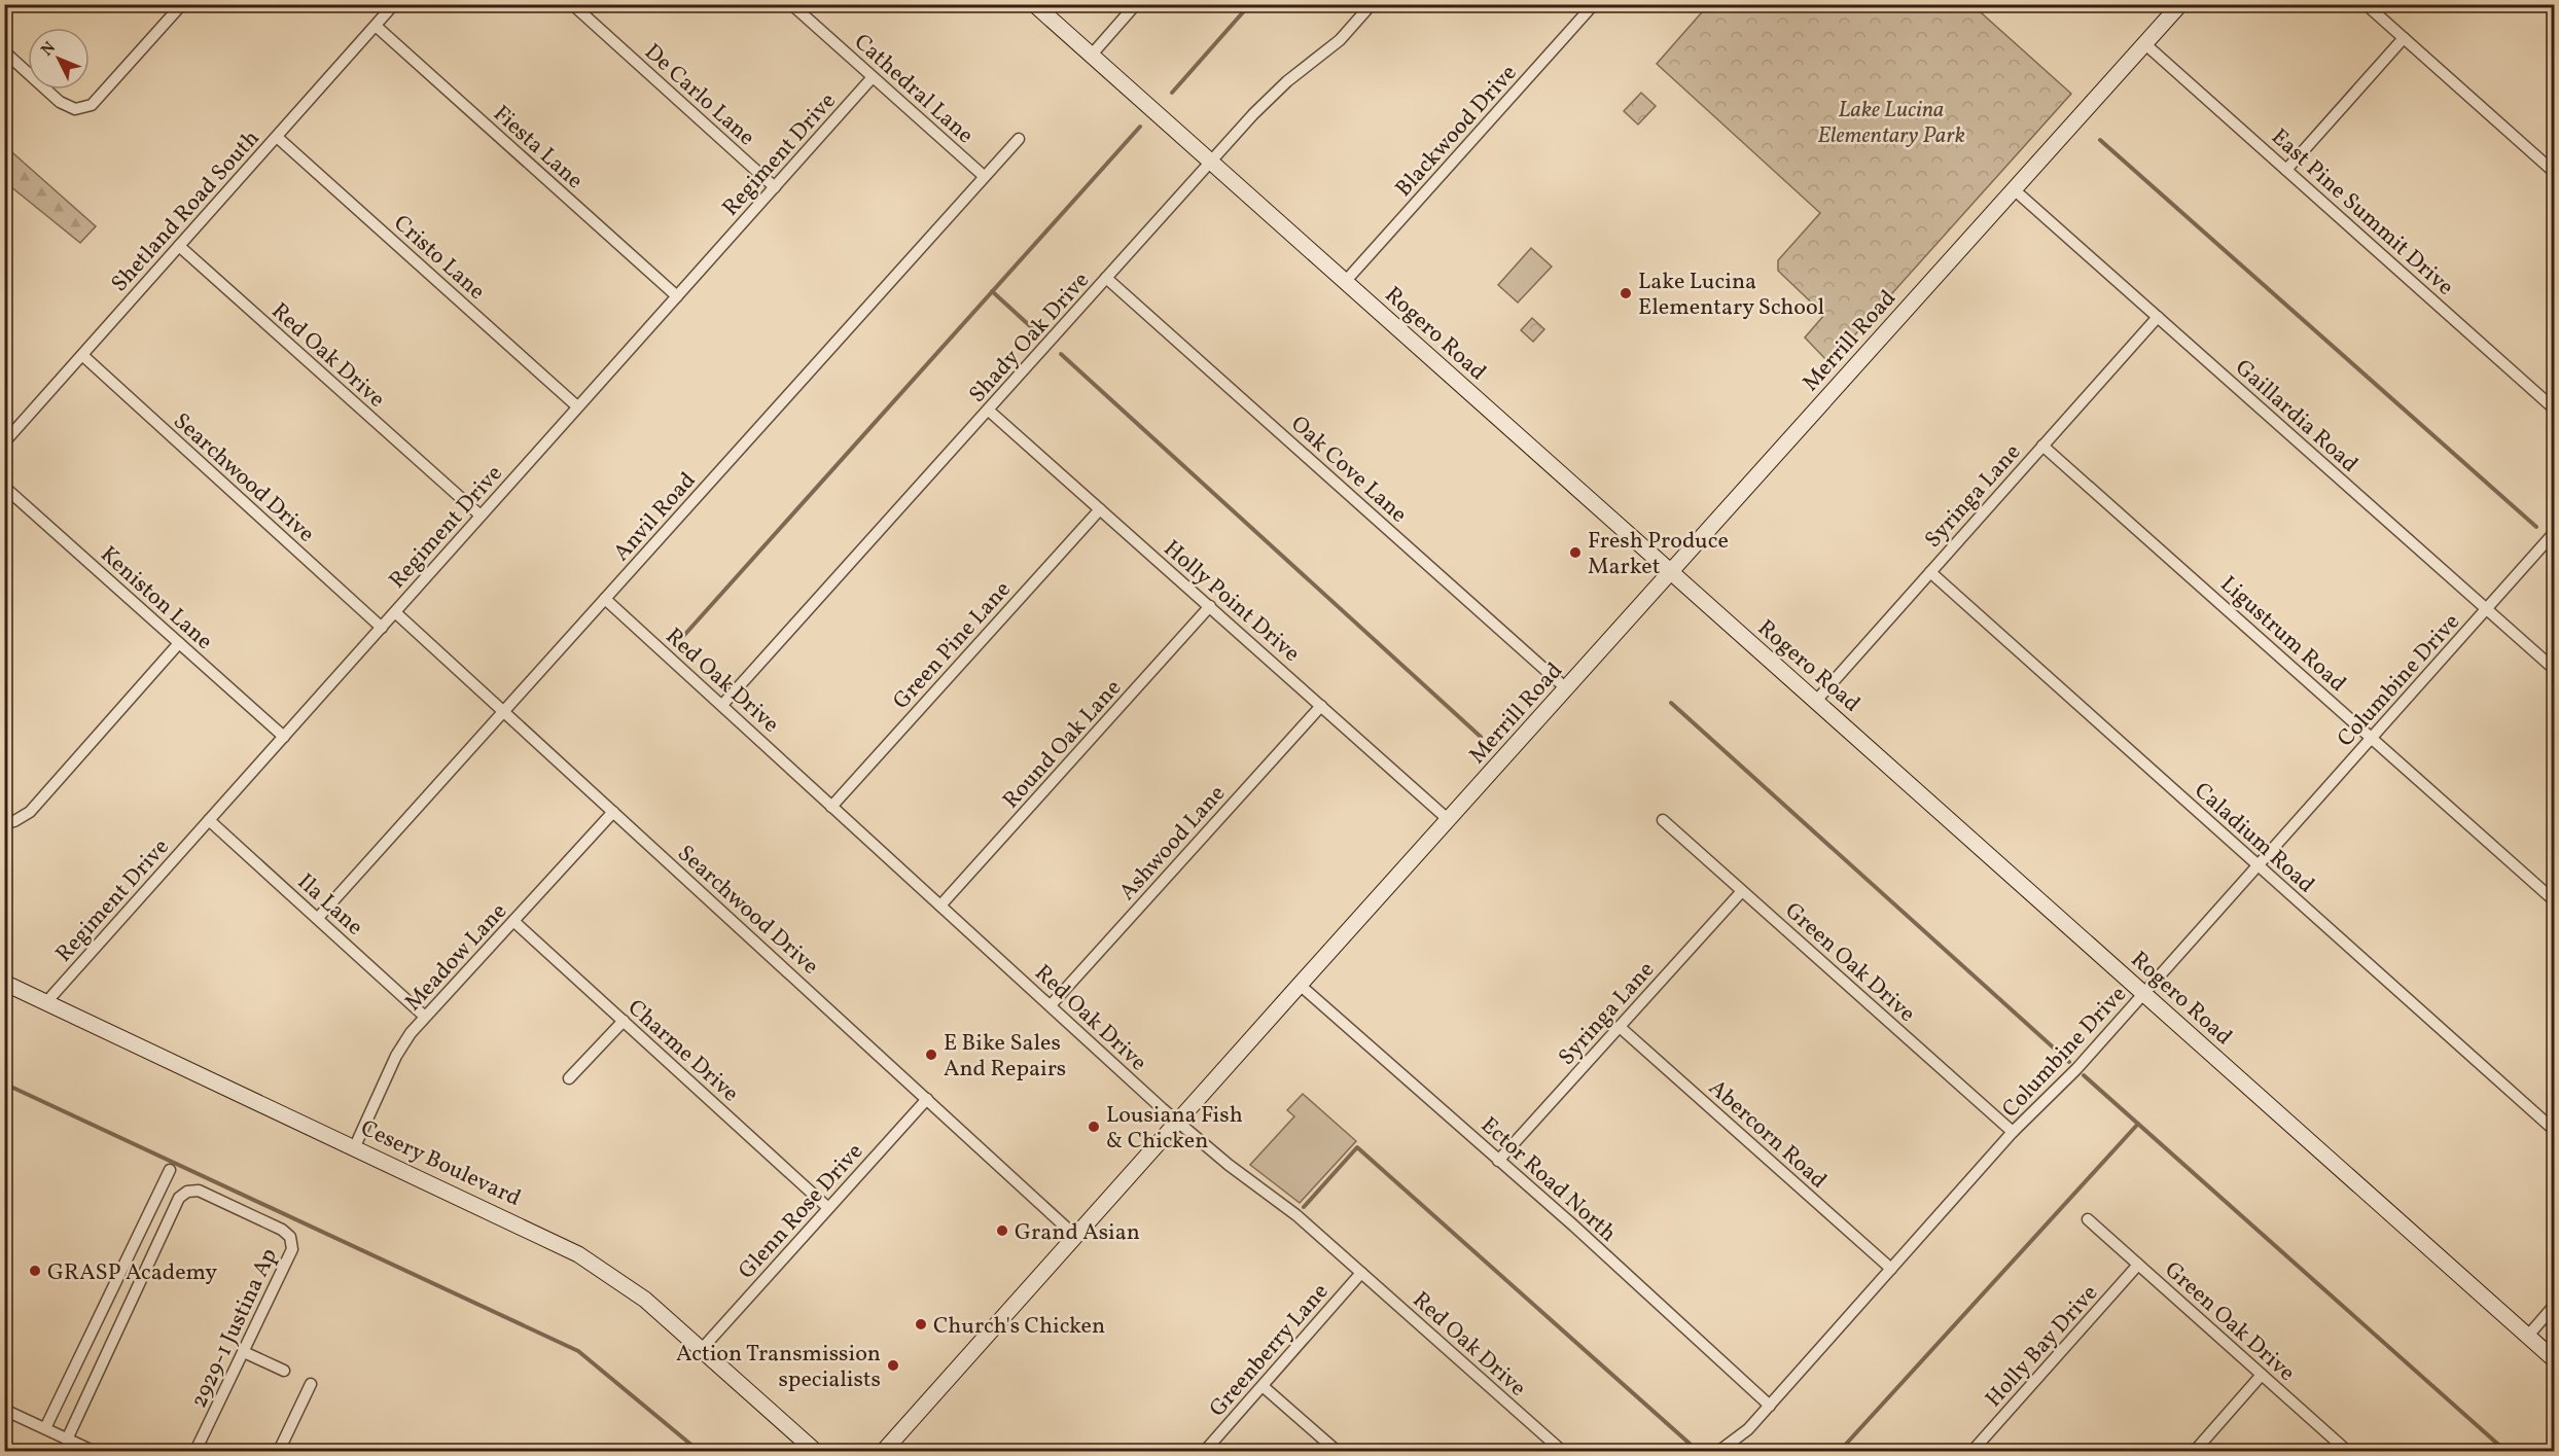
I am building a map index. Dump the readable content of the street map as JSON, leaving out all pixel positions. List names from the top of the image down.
{
  "streets": {
    "main road": ["Rogero Road", "Merrill Road", "Cesery Boulevard"],
    "street": [
      "Cathedral Lane",
      "De Carlo Lane",
      "Blackwood Drive",
      "Fiesta Lane",
      "Regiment Drive",
      "Shetland Road South",
      "East Pine Summit Drive",
      "Cristo Lane",
      "Shady Oak Drive",
      "Red Oak Drive",
      "Gaillardia Road",
      "Oak Cove Lane",
      "Searchwood Drive",
      "Syringa Lane",
      "Anvil Road",
      "Keniston Lane",
      "Holly Point Drive",
      "Ligustrum Road",
      "Green Pine Lane",
      "Columbine Drive",
      "Round Oak Lane",
      "Caladium Road",
      "Ashwood Lane",
      "Ila Lane",
      "Meadow Lane",
      "Green Oak Drive",
      "Charme Drive",
      "Abercorn Road",
      "Ector Road North",
      "Glenn Rose Drive",
      "2929-1 Justina Ap",
      "Holly Bay Drive",
      "Greenberry Lane"
    ]
  },
  "crossings": [
    ["Cathedral Lane", "Regiment Drive"],
    ["Cathedral Lane", "Anvil Road"],
    ["De Carlo Lane", "Regiment Drive"],
    ["Blackwood Drive", "Rogero Road"],
    ["Fiesta Lane", "Regiment Drive"],
    ["Fiesta Lane", "Shetland Road South"],
    ["Regiment Drive", "Cristo Lane"],
    ["Regiment Drive", "Red Oak Drive"],
    ["Regiment Drive", "Searchwood Drive"],
    ["Regiment Drive", "Keniston Lane"],
    ["Regiment Drive", "Ila Lane"],
    ["Regiment Drive", "Cesery Boulevard"],
    ["Shetland Road South", "Cristo Lane"],
    ["Shetland Road South", "Red Oak Drive"],
    ["Shetland Road South", "Searchwood Drive"],
    ["East Pine Summit Drive", "Merrill Road"],
    ["Rogero Road", "Shady Oak Drive"],
    ["Rogero Road", "Merrill Road"],
    ["Rogero Road", "Syringa Lane"],
    ["Rogero Road", "Columbine Drive"],
    ["Shady Oak Drive", "Red Oak Drive"],
    ["Shady Oak Drive", "Oak Cove Lane"],
    ["Shady Oak Drive", "Holly Point Drive"],
    ["Merrill Road", "Red Oak Drive"],
    ["Merrill Road", "Gaillardia Road"],
    ["Merrill Road", "Oak Cove Lane"],
    ["Merrill Road", "Searchwood Drive"],
    ["Merrill Road", "Holly Point Drive"],
    ["Merrill Road", "Ector Road North"],
    ["Red Oak Drive", "Anvil Road"],
    ["Red Oak Drive", "Green Pine Lane"],
    ["Red Oak Drive", "Round Oak Lane"],
    ["Red Oak Drive", "Ashwood Lane"],
    ["Red Oak Drive", "Greenberry Lane"],
    ["Gaillardia Road", "Syringa Lane"],
    ["Gaillardia Road", "Columbine Drive"],
    ["Searchwood Drive", "Anvil Road"],
    ["Searchwood Drive", "Meadow Lane"],
    ["Searchwood Drive", "Glenn Rose Drive"],
    ["Syringa Lane", "Ligustrum Road"],
    ["Syringa Lane", "Caladium Road"],
    ["Syringa Lane", "Green Oak Drive"],
    ["Syringa Lane", "Abercorn Road"],
    ["Syringa Lane", "Ector Road North"],
    ["Anvil Road", "Ila Lane"],
    ["Holly Point Drive", "Green Pine Lane"],
    ["Holly Point Drive", "Round Oak Lane"],
    ["Holly Point Drive", "Ashwood Lane"],
    ["Ligustrum Road", "Columbine Drive"],
    ["Columbine Drive", "Caladium Road"],
    ["Columbine Drive", "Green Oak Drive"],
    ["Columbine Drive", "Abercorn Road"],
    ["Columbine Drive", "Ector Road North"],
    ["Ila Lane", "Meadow Lane"],
    ["Meadow Lane", "Charme Drive"],
    ["Meadow Lane", "Cesery Boulevard"],
    ["Green Oak Drive", "Holly Bay Drive"],
    ["Charme Drive", "Glenn Rose Drive"],
    ["Cesery Boulevard", "Glenn Rose Drive"]
  ],
  "parks": ["Lake Lucina Elementary Park"],
  "places": [
    "Lake Lucina Elementary School",
    "Fresh Produce Market",
    "E Bike Sales And Repairs",
    "Lousiana Fish & Chicken",
    "Grand Asian",
    "GRASP Academy",
    "Church's Chicken",
    "Action Transmission specialists"
  ],
  "north": "top left"
}
